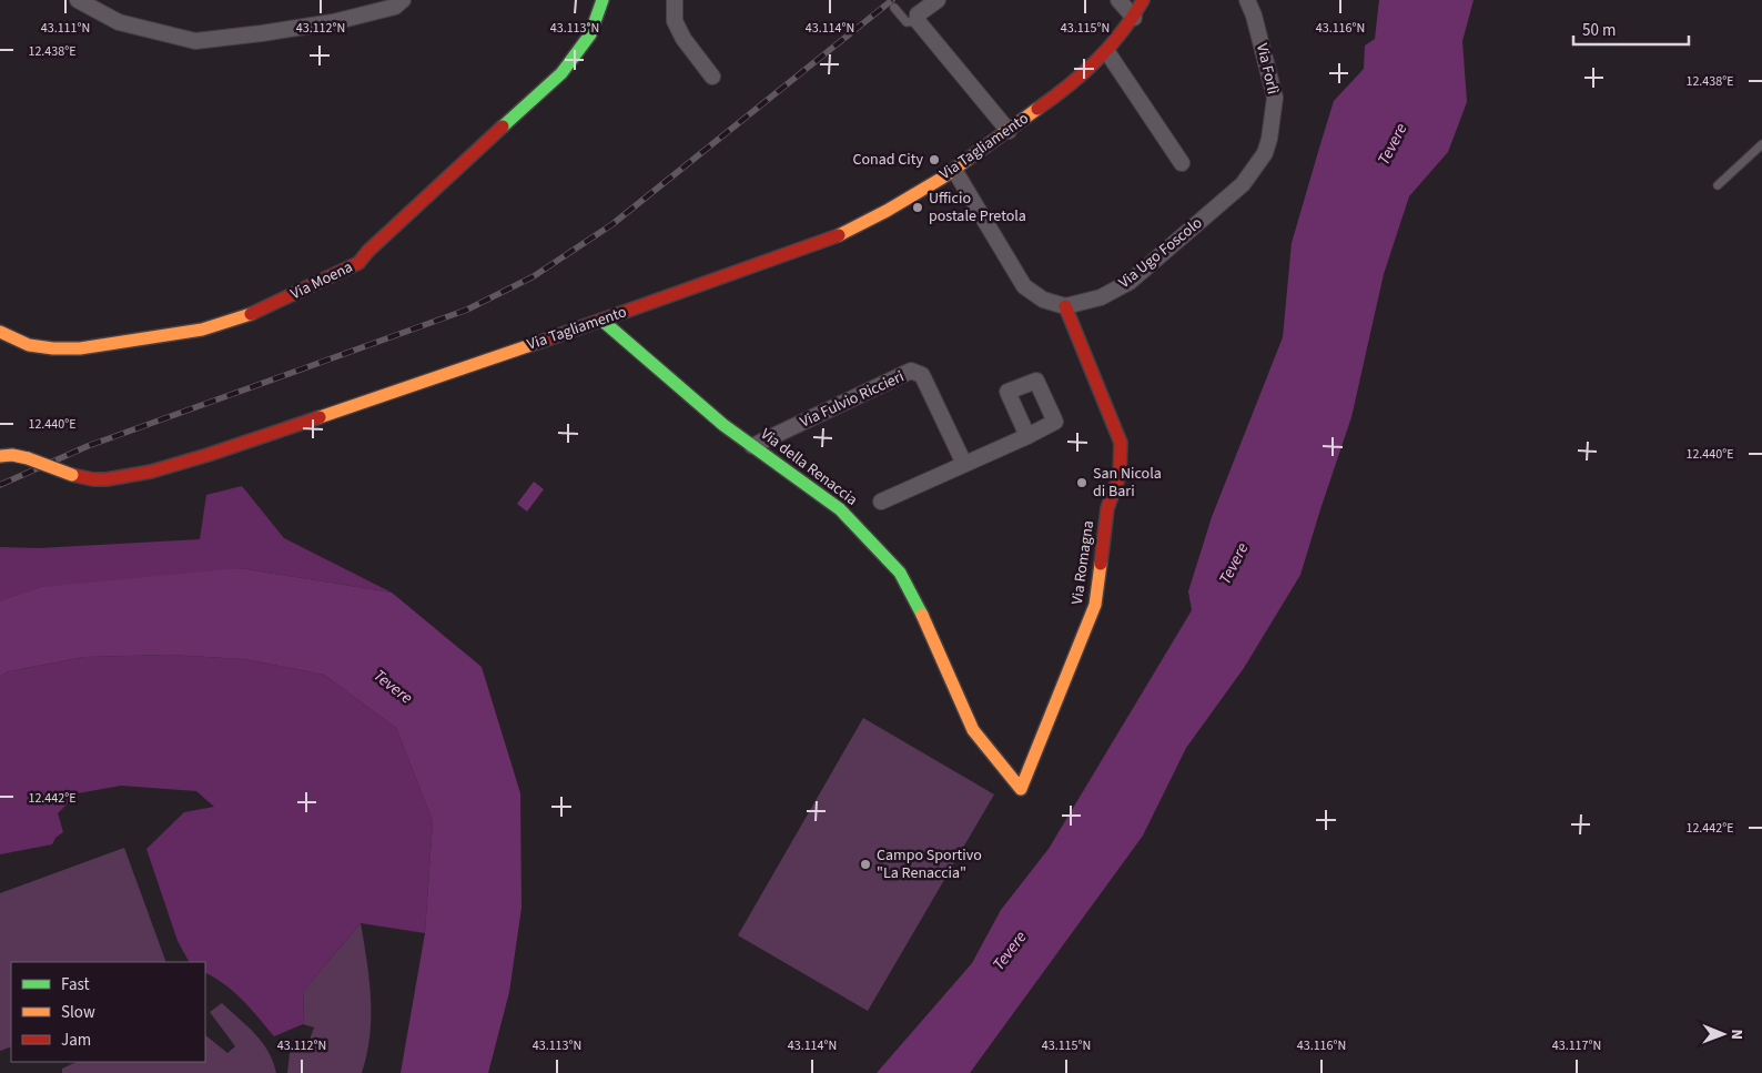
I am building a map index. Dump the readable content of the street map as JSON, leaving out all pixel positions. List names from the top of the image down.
{
  "streets": {
    "street": [
      "Via Forlì",
      "Via Tagliamento",
      "Via Ugo Foscolo",
      "Via Moena",
      "Via Fulvio Riccieri",
      "Via della Renaccia",
      "Via Romagna"
    ]
  },
  "crossings": [
    ["Via Forlì", "Via Ugo Foscolo"],
    ["Via Tagliamento", "Via della Renaccia"],
    ["Via Ugo Foscolo", "Via Romagna"],
    ["Via Fulvio Riccieri", "Via della Renaccia"],
    ["Via della Renaccia", "Via Romagna"]
  ],
  "water": ["Tevere"],
  "places": [
    "Conad City",
    "Ufficio postale Pretola",
    "San Nicola di Bari",
    "Campo Sportivo \"La Renaccia\""
  ],
  "legend": ["Fast", "Slow", "Jam"],
  "scale_bar": "50 m",
  "north": "right",
  "coordinates": [
    "43.111°N",
    "43.112°N",
    "43.113°N",
    "43.114°N",
    "43.115°N",
    "43.116°N",
    "12.438°E",
    "12.440°E",
    "12.442°E",
    "43.117°N"
  ]
}
